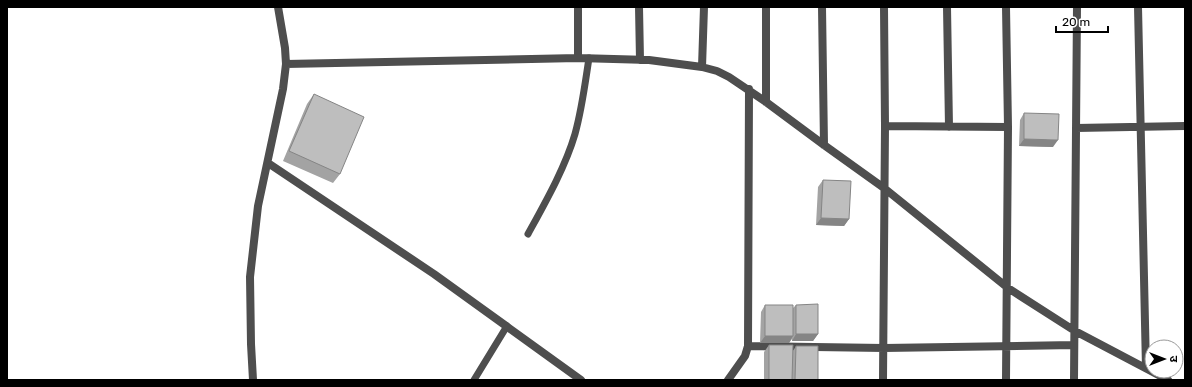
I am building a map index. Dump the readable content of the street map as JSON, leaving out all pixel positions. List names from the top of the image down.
{
  "scale_bar": "20 m",
  "north": "right"
}
